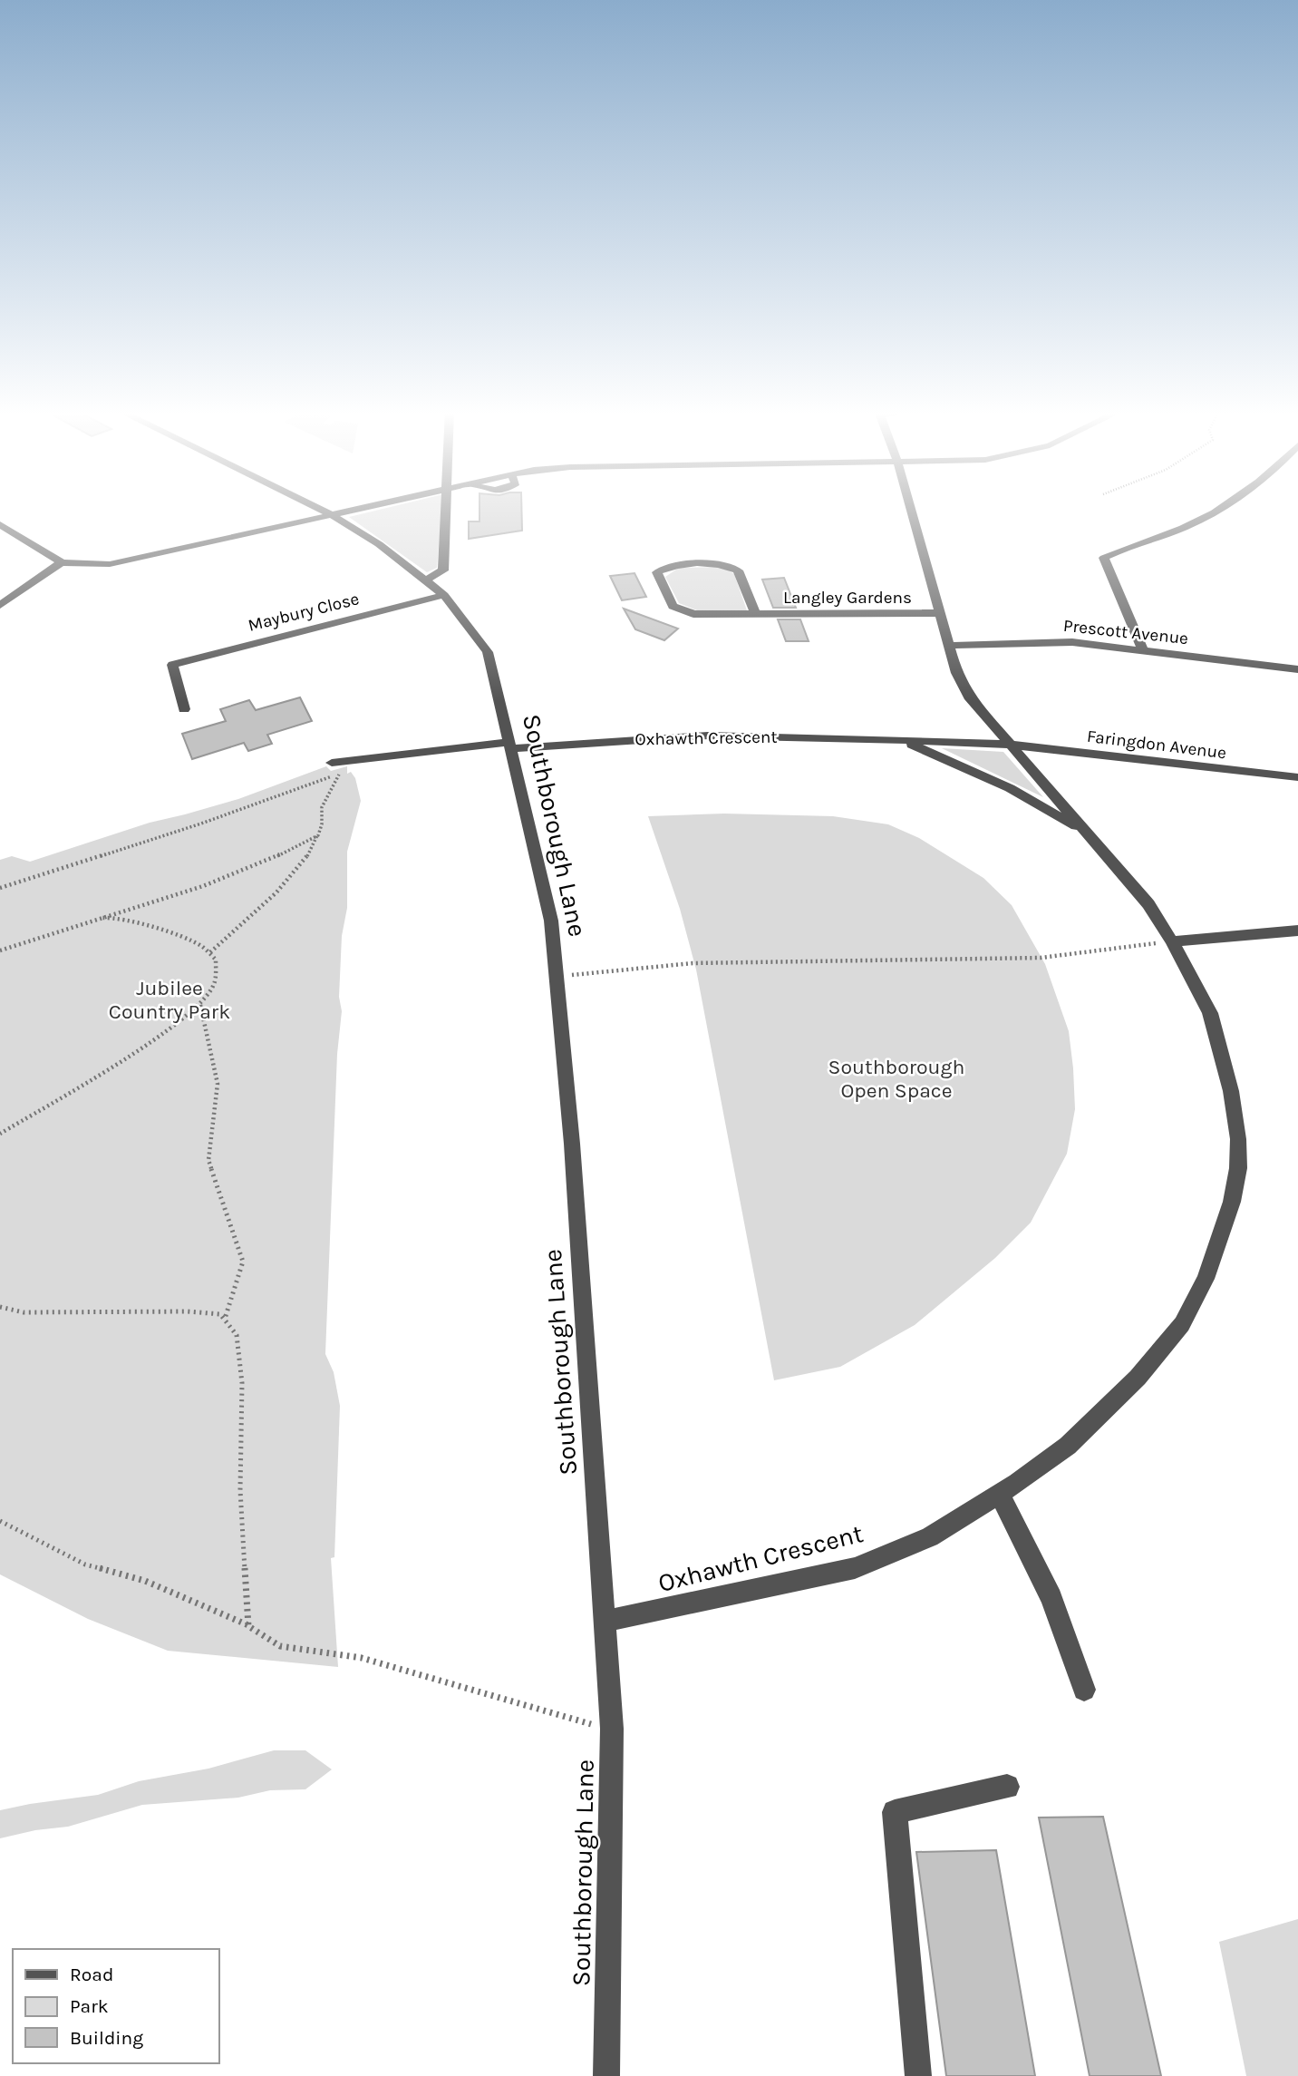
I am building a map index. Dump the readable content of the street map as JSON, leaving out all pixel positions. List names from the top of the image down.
{
  "streets": {
    "street": [
      "Langley Gardens",
      "Maybury Close",
      "Prescott Avenue",
      "Oxhawth Crescent",
      "Faringdon Avenue",
      "Southborough Lane"
    ]
  },
  "crossings": [
    ["Maybury Close", "Southborough Lane"],
    ["Oxhawth Crescent", "Faringdon Avenue"],
    ["Oxhawth Crescent", "Southborough Lane"]
  ],
  "parks": ["Jubilee Country Park", "Southborough Open Space"],
  "legend": ["Road", "Park", "Building"]
}
